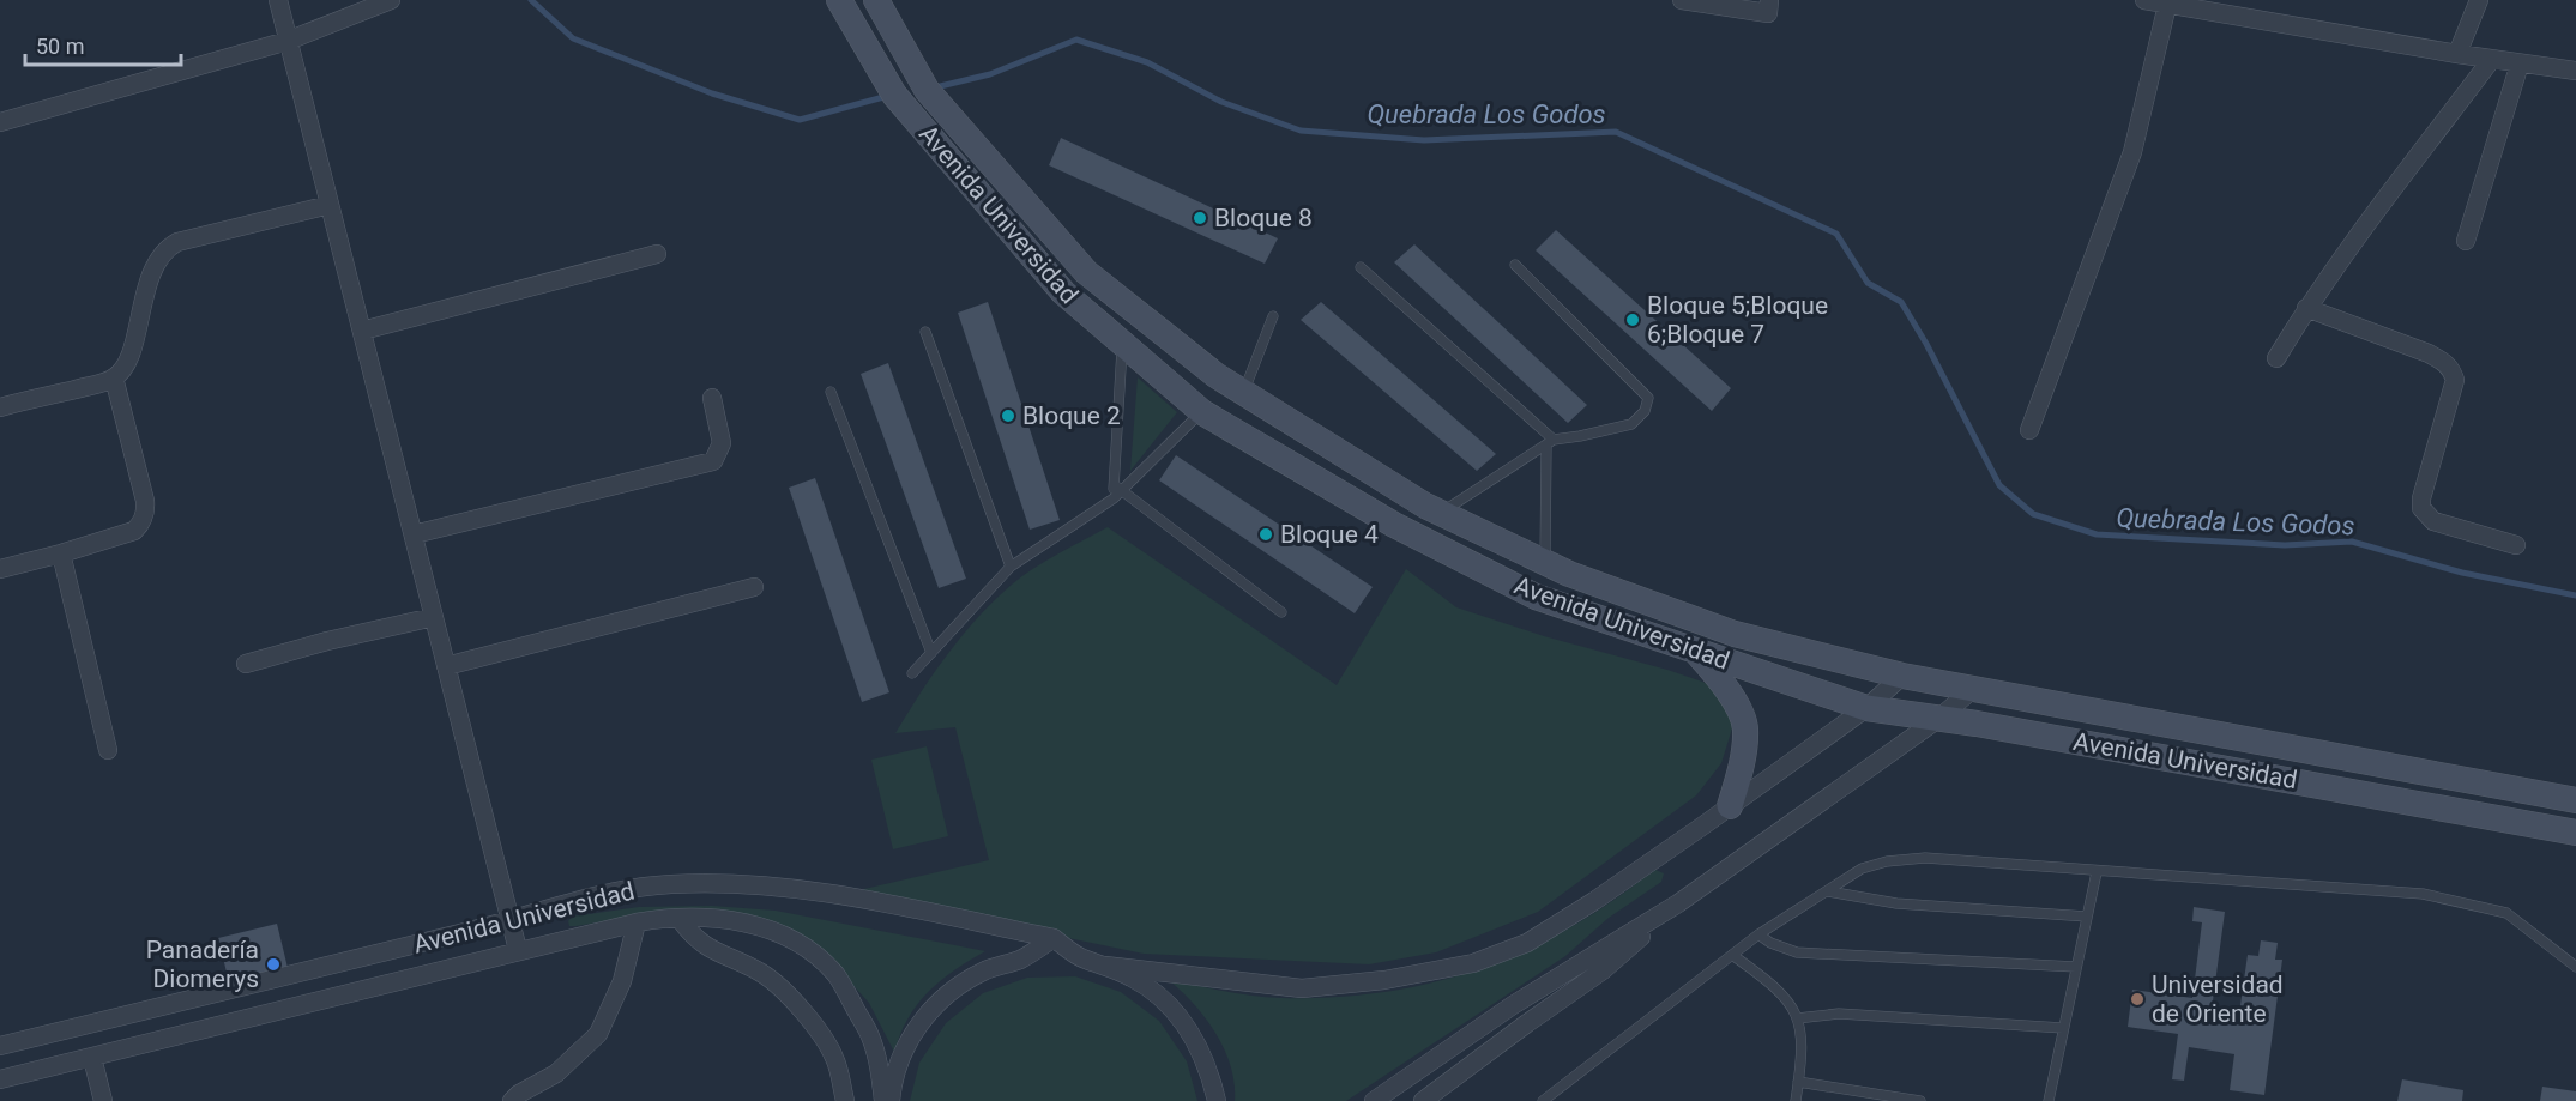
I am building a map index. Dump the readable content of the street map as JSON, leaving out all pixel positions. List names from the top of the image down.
{
  "streets": {
    "street": ["Avenida Universidad"]
  },
  "water": ["Quebrada Los Godos"],
  "places": [
    "Bloque 8",
    "Bloque 5;Bloque 6;Bloque 7",
    "Bloque 2",
    "Bloque 4",
    "Panadería Diomerys",
    "Universidad de Oriente"
  ],
  "scale_bar": "50 m"
}
